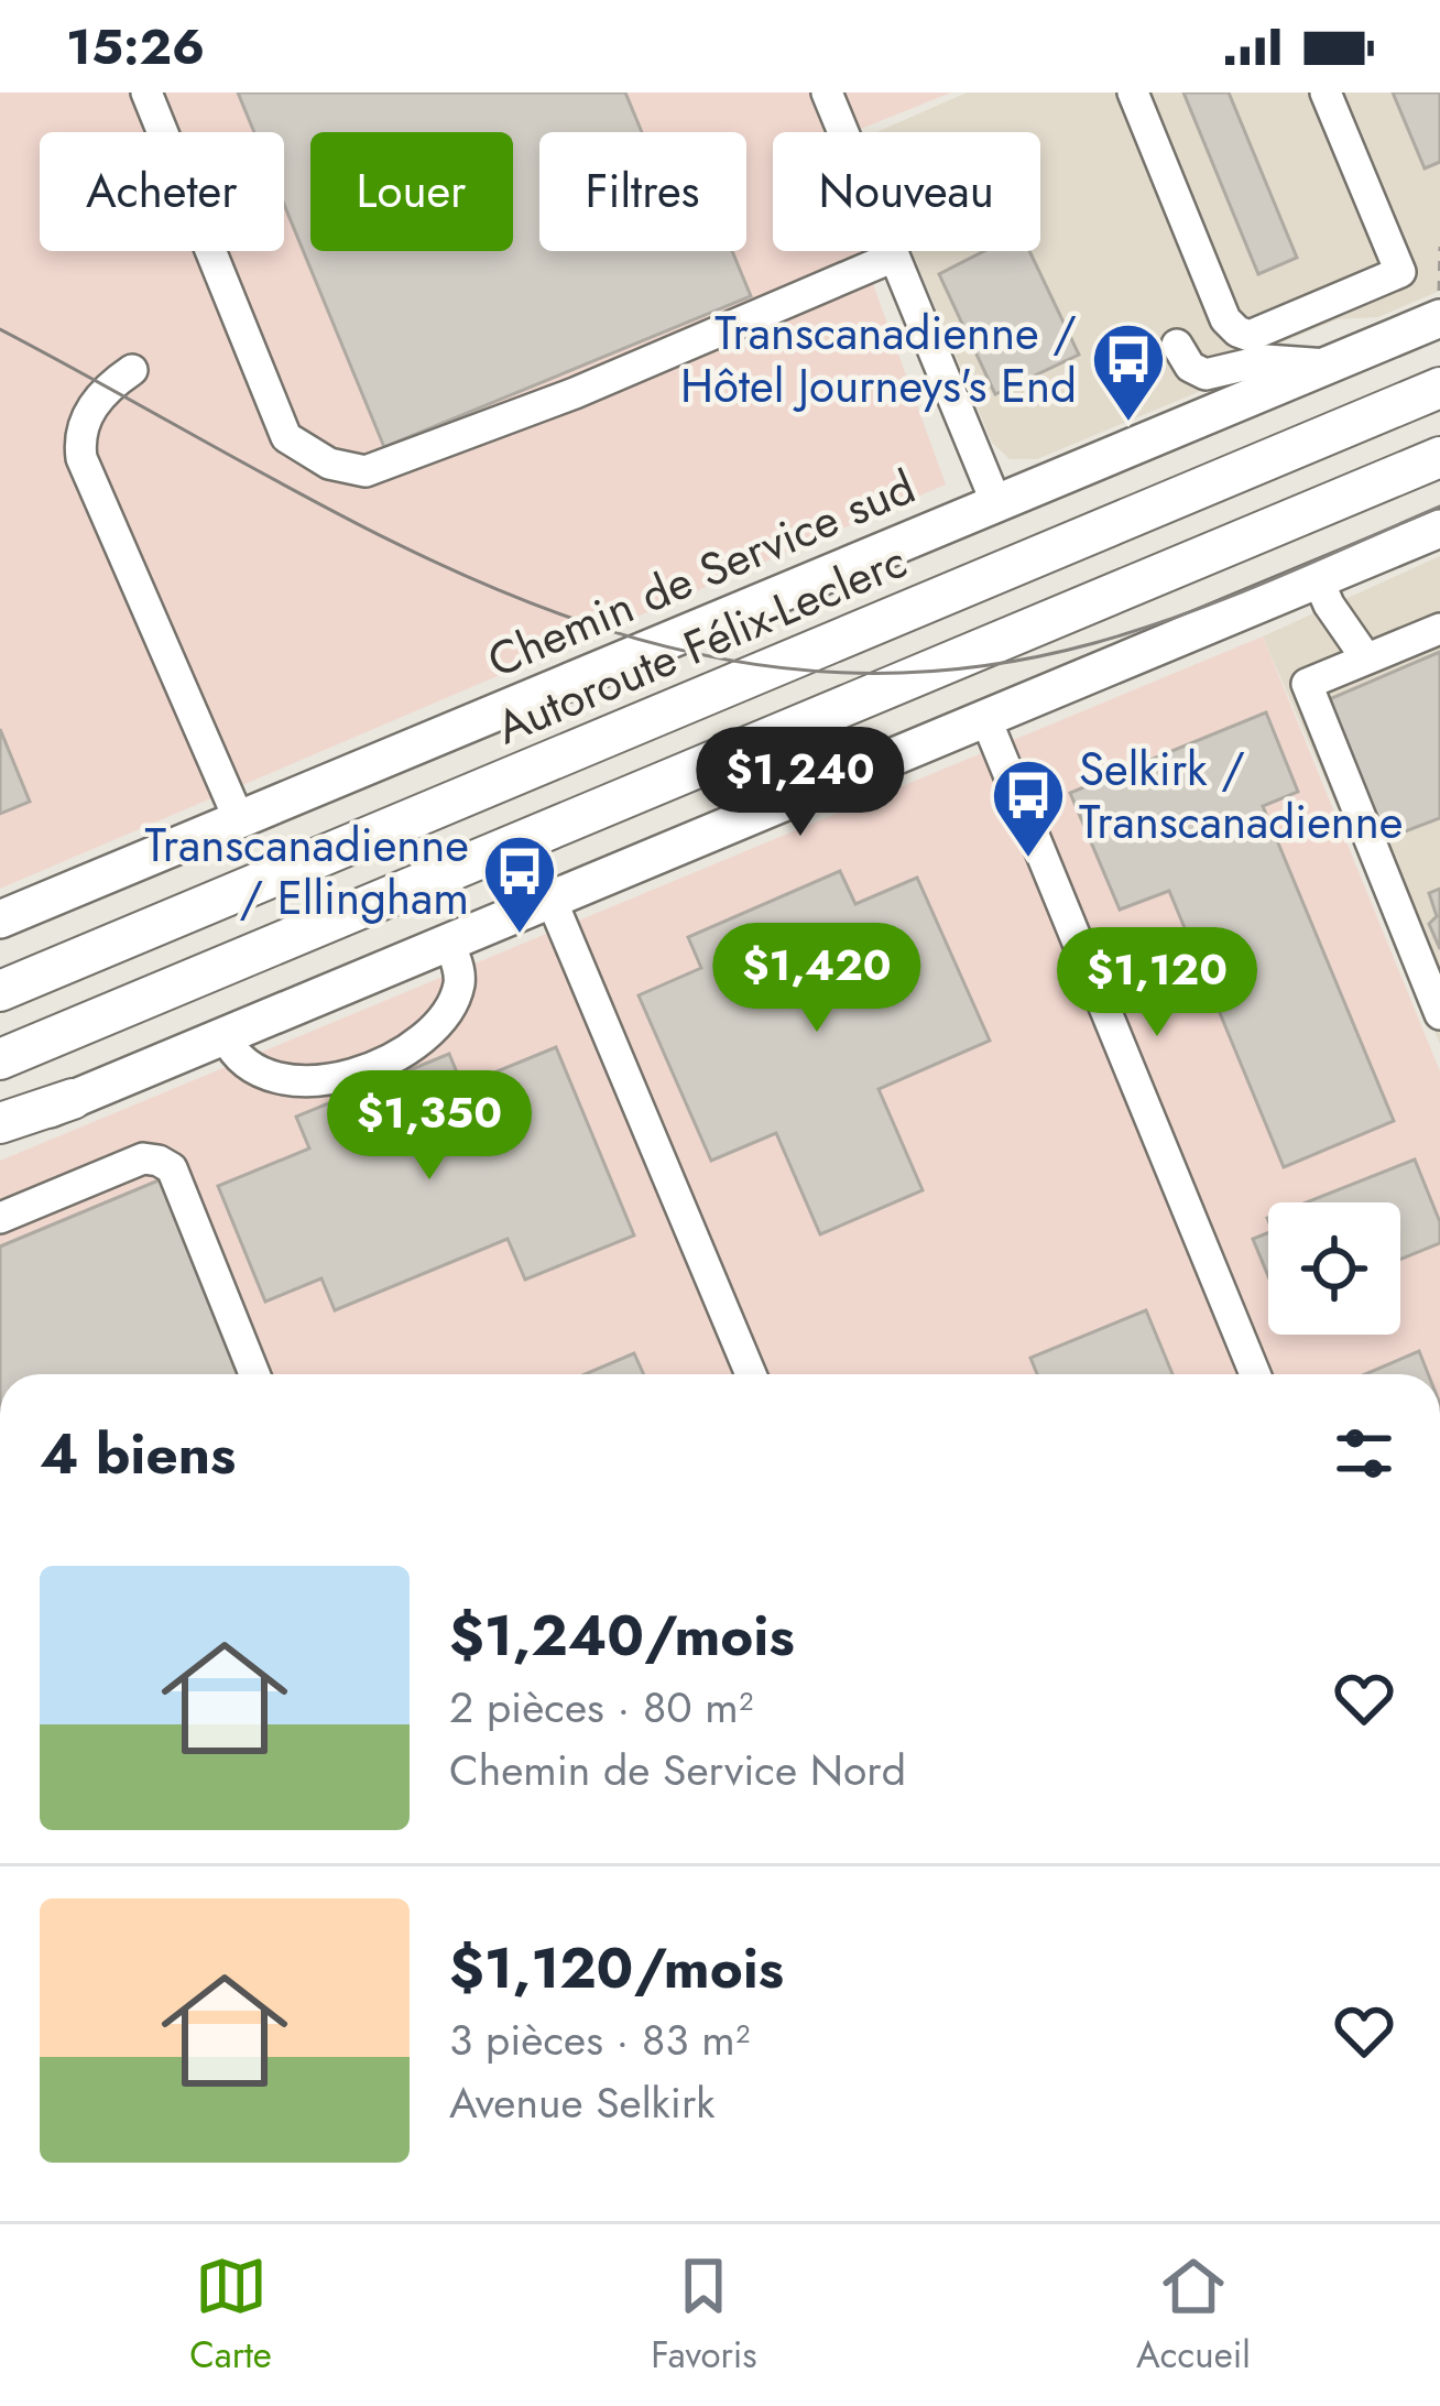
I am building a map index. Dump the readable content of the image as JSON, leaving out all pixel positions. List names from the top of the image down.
{
  "streets": {
    "highway": ["Autoroute Félix-Leclerc"],
    "main road": ["Chemin de Service sud"]
  },
  "places": {
    "bus stop": ["Transcanadienne / Hôtel Journeys's End", "Selkirk / Transcanadienne", "Transcanadienne / Ellingham"]
  },
  "page": {
    "status": "15:26",
    "chip": [
      "Acheter",
      "Louer",
      "Filtres",
      "Nouveau"
    ],
    "price": [
      "$1,240",
      "$1,420",
      "$1,120",
      "$1,350"
    ],
    "heading": "4 biens",
    "list": [
      {
        "name": "$1,240/mois",
        "note": "2 pièces · 80 m² · Chemin de Service Nord"
      },
      {
        "name": "$1,120/mois",
        "note": "3 pièces · 83 m² · Avenue Selkirk"
      }
    ],
    "tabs": ["Carte", "Favoris", "Accueil"]
  }
}
